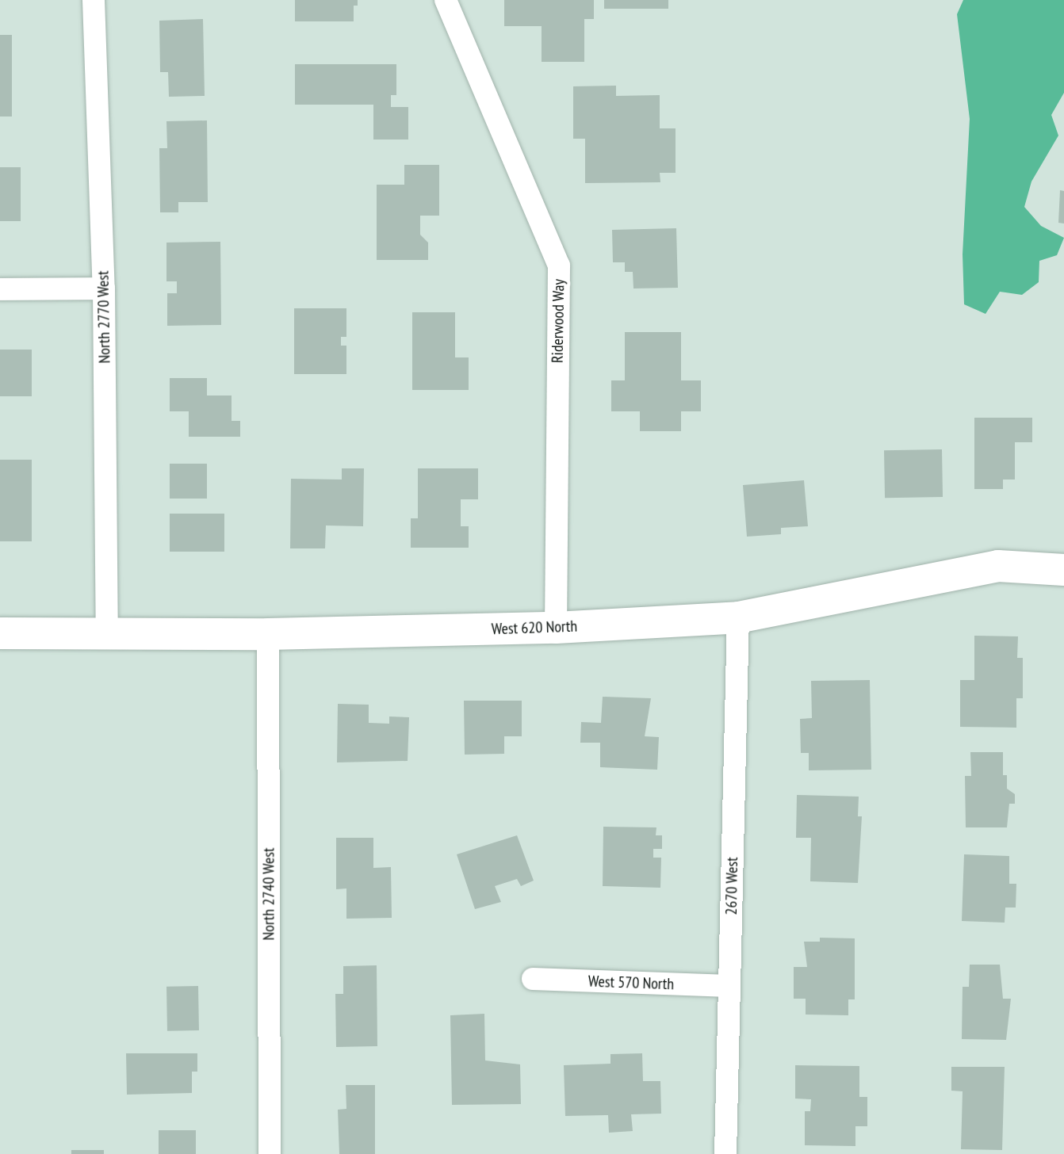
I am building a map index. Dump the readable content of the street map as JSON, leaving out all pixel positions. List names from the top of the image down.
{
  "streets": {
    "street": [
      "North 2770 West",
      "Riderwood Way",
      "West 620 North",
      "2670 West",
      "North 2740 West",
      "West 570 North"
    ]
  },
  "crossings": [
    ["North 2770 West", "West 620 North"],
    ["Riderwood Way", "West 620 North"],
    ["West 620 North", "2670 West"],
    ["West 620 North", "North 2740 West"],
    ["2670 West", "West 570 North"]
  ]
}
